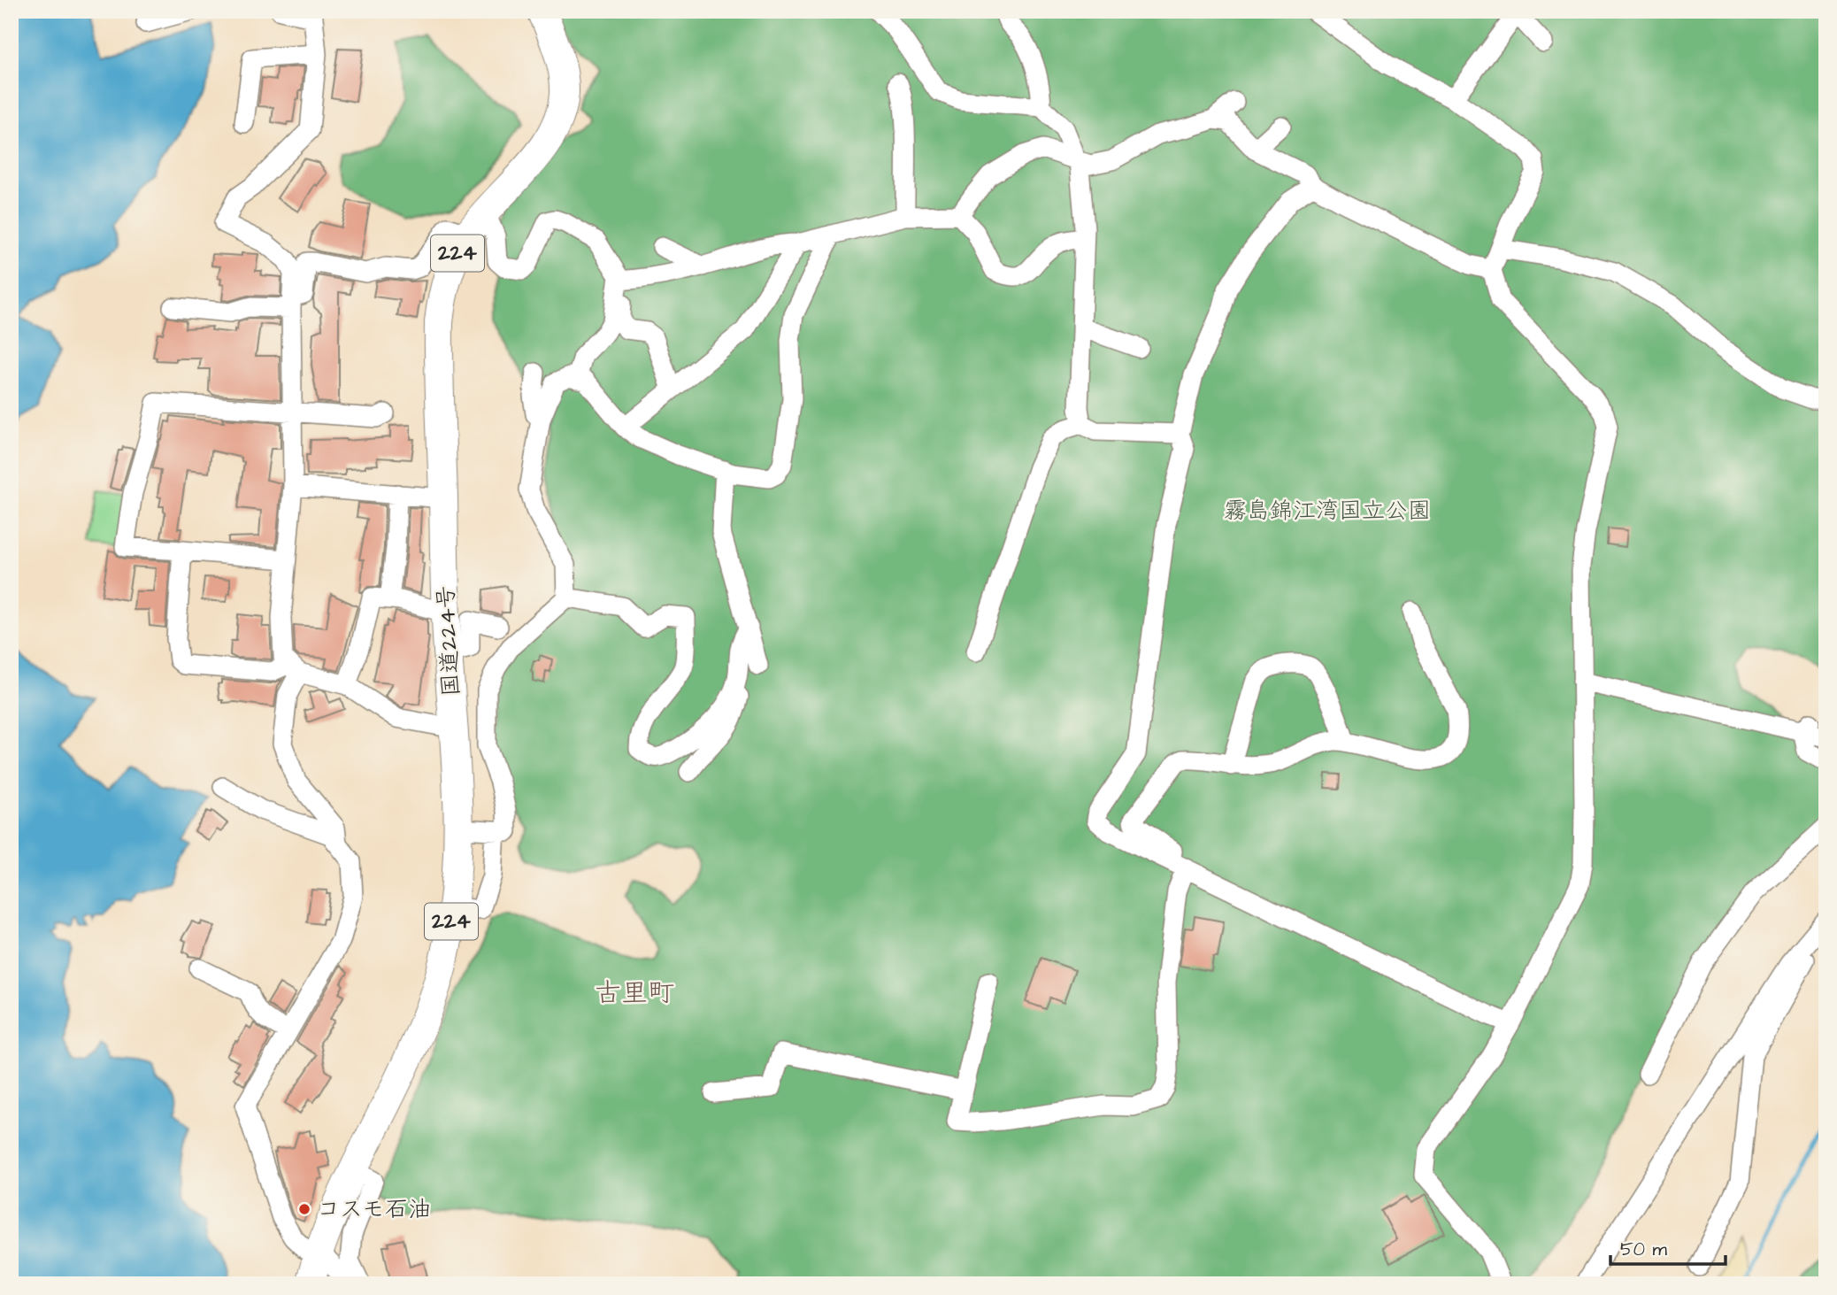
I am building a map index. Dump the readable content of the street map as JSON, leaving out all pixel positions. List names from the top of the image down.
{
  "streets": {
    "highway": ["224", "国道224号"]
  },
  "districts": ["古里町"],
  "parks": ["霧島錦江湾国立公園"],
  "places": ["コスモ石油"],
  "scale_bar": "50 m"
}
